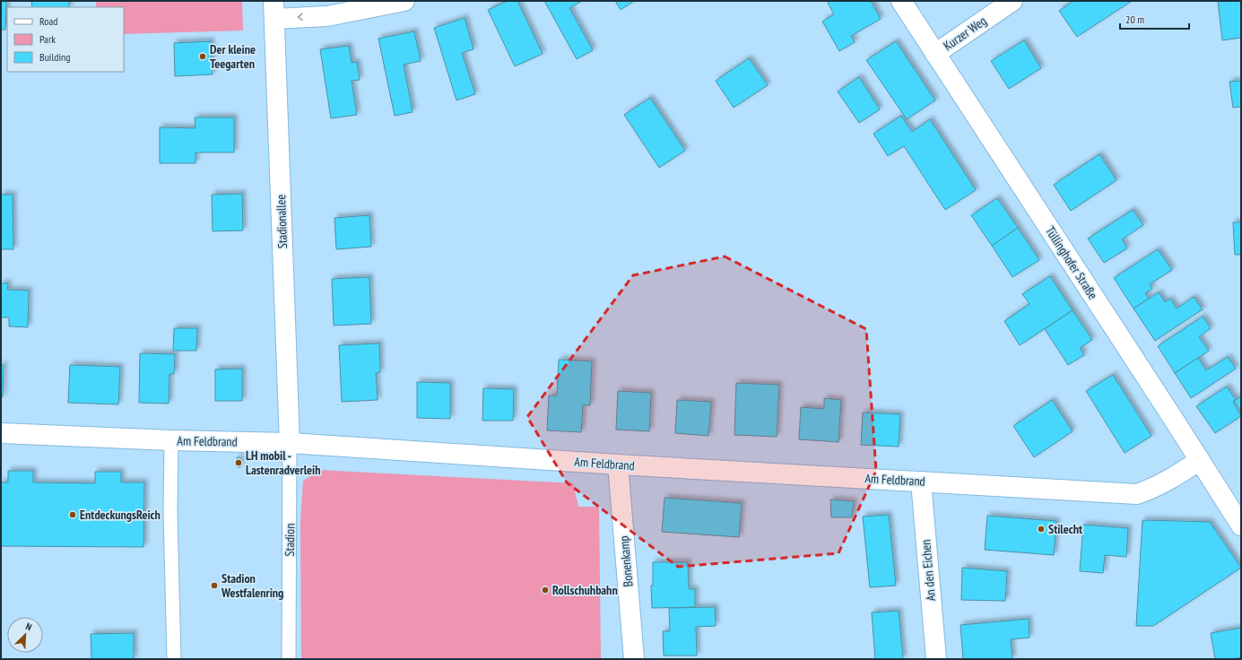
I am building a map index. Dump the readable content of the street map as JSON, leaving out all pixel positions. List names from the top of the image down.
{
  "streets": {
    "street": [
      "Kurzer Weg",
      "Stadionallee",
      "Tüllinghofer Straße",
      "Am Feldbrand",
      "Bonenkamp",
      "An den Eichen"
    ],
    "lane": ["Stadion"]
  },
  "crossings": [
    ["Kurzer Weg", "Tüllinghofer Straße"],
    ["Stadionallee", "Am Feldbrand"],
    ["Stadionallee", "Stadion"],
    ["Tüllinghofer Straße", "Am Feldbrand"],
    ["Am Feldbrand", "Stadion"],
    ["Am Feldbrand", "Bonenkamp"],
    ["Am Feldbrand", "An den Eichen"]
  ],
  "places": [
    "Der kleine Teegarten",
    "LH mobil - Lastenradverleih",
    "EntdeckungsReich",
    "Stilecht",
    "Stadion Westfalenring",
    "Rollschuhbahn"
  ],
  "legend": ["Road", "Park", "Building"],
  "scale_bar": "20 m",
  "north": "top right"
}
